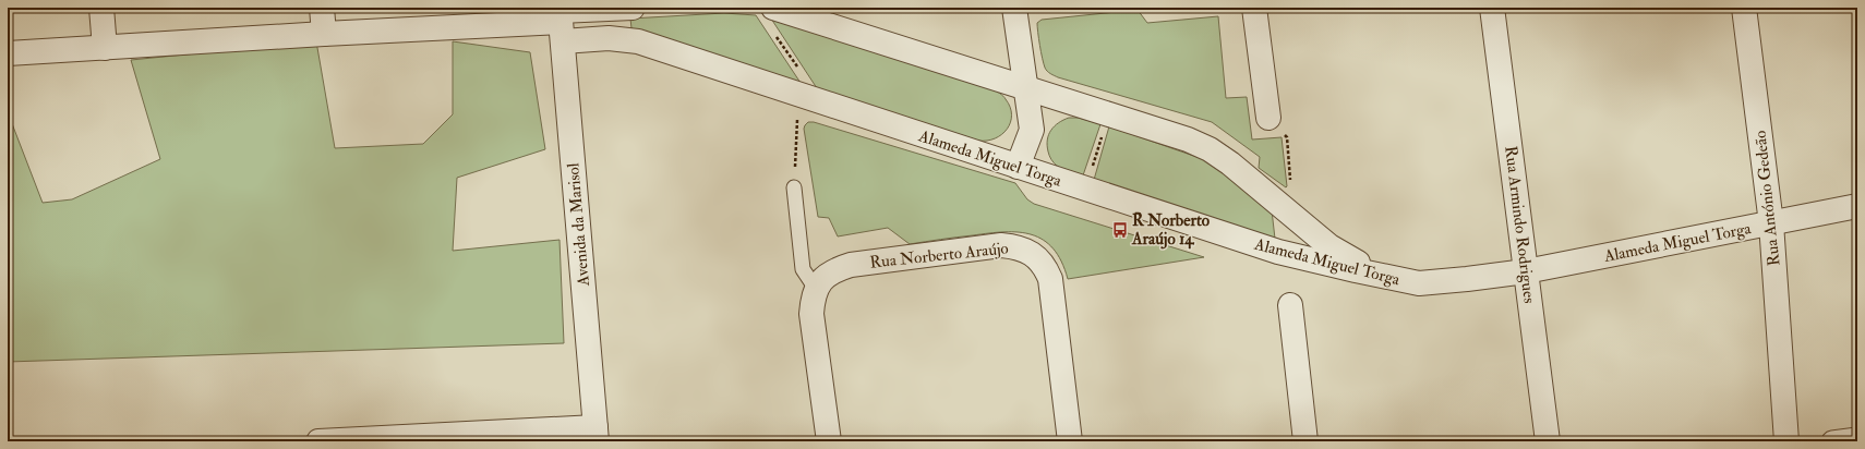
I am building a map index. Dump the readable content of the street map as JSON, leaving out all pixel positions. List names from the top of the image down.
{
  "streets": {
    "street": [
      "Alameda Miguel Torga",
      "Rua António Gedeão",
      "Avenida da Marisol",
      "Rua Armindo Rodrigues",
      "Rua Norberto Araújo"
    ]
  },
  "crossings": [
    ["Alameda Miguel Torga", "Rua António Gedeão"],
    ["Alameda Miguel Torga", "Avenida da Marisol"],
    ["Alameda Miguel Torga", "Rua Armindo Rodrigues"]
  ],
  "places": {
    "bus stop": ["R Norberto Araújo 14"]
  }
}
